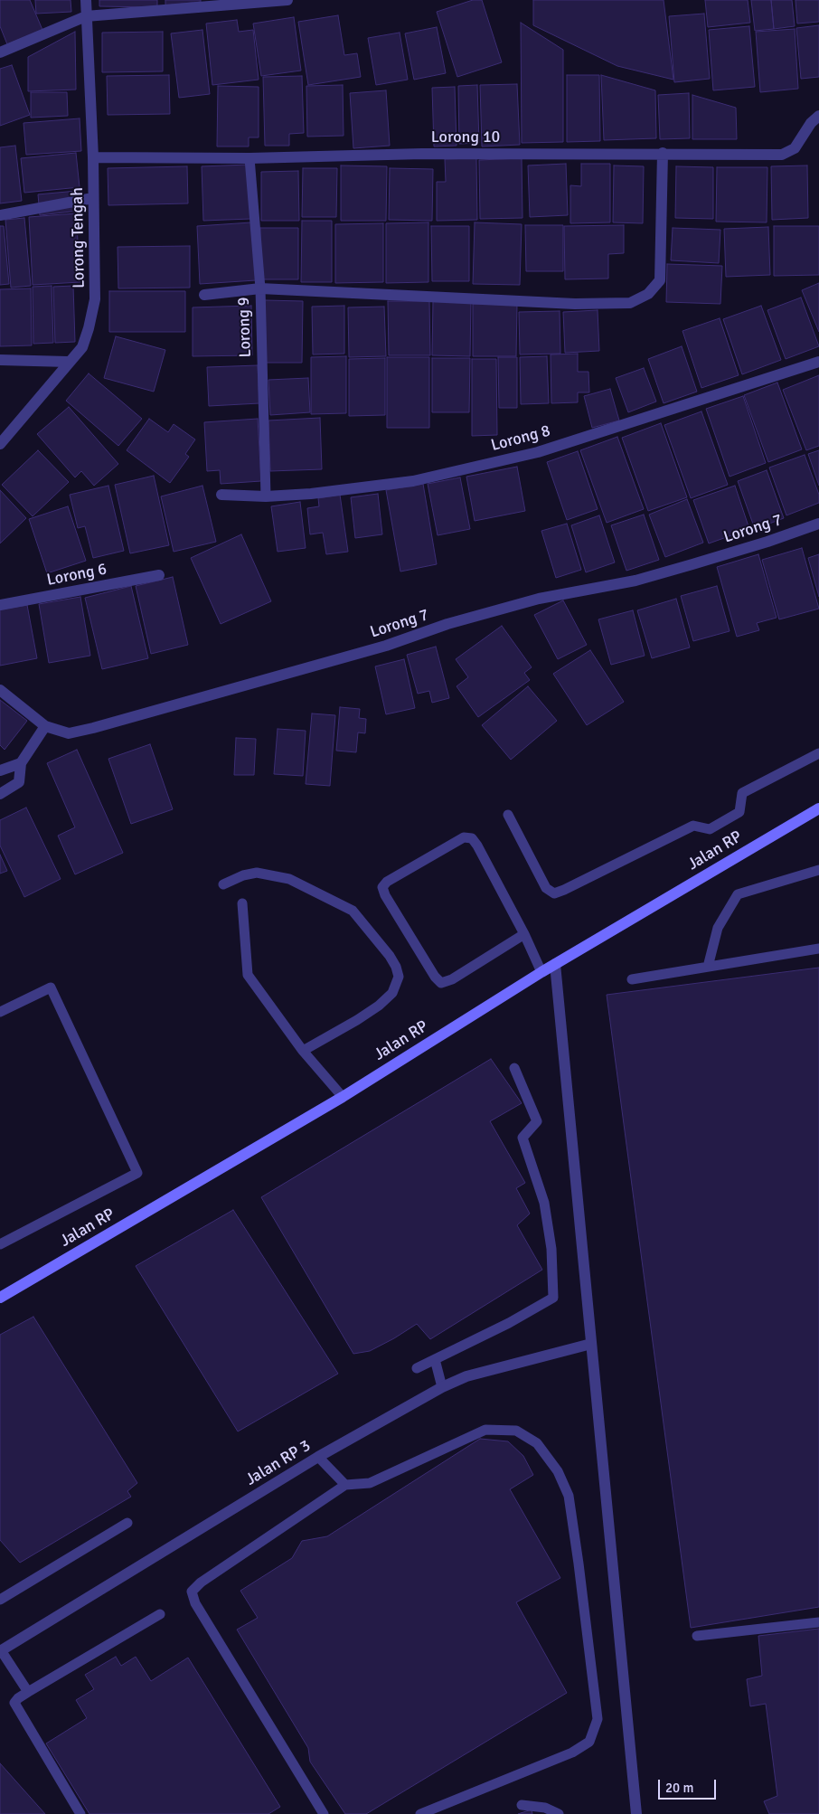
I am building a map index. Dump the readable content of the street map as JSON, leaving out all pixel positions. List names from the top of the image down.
{
  "streets": {
    "street": [
      "Lorong 10",
      "Lorong Tengah",
      "Lorong 8",
      "Lorong 7",
      "Lorong 6",
      "Jalan RP",
      "Jalan RP 3"
    ],
    "lane": ["Lorong 9"]
  },
  "crossings": [
    ["Lorong 10", "Lorong Tengah"],
    ["Lorong 10", "Lorong 9"],
    ["Lorong 9", "Lorong 8"]
  ],
  "scale_bar": "20 m"
}
